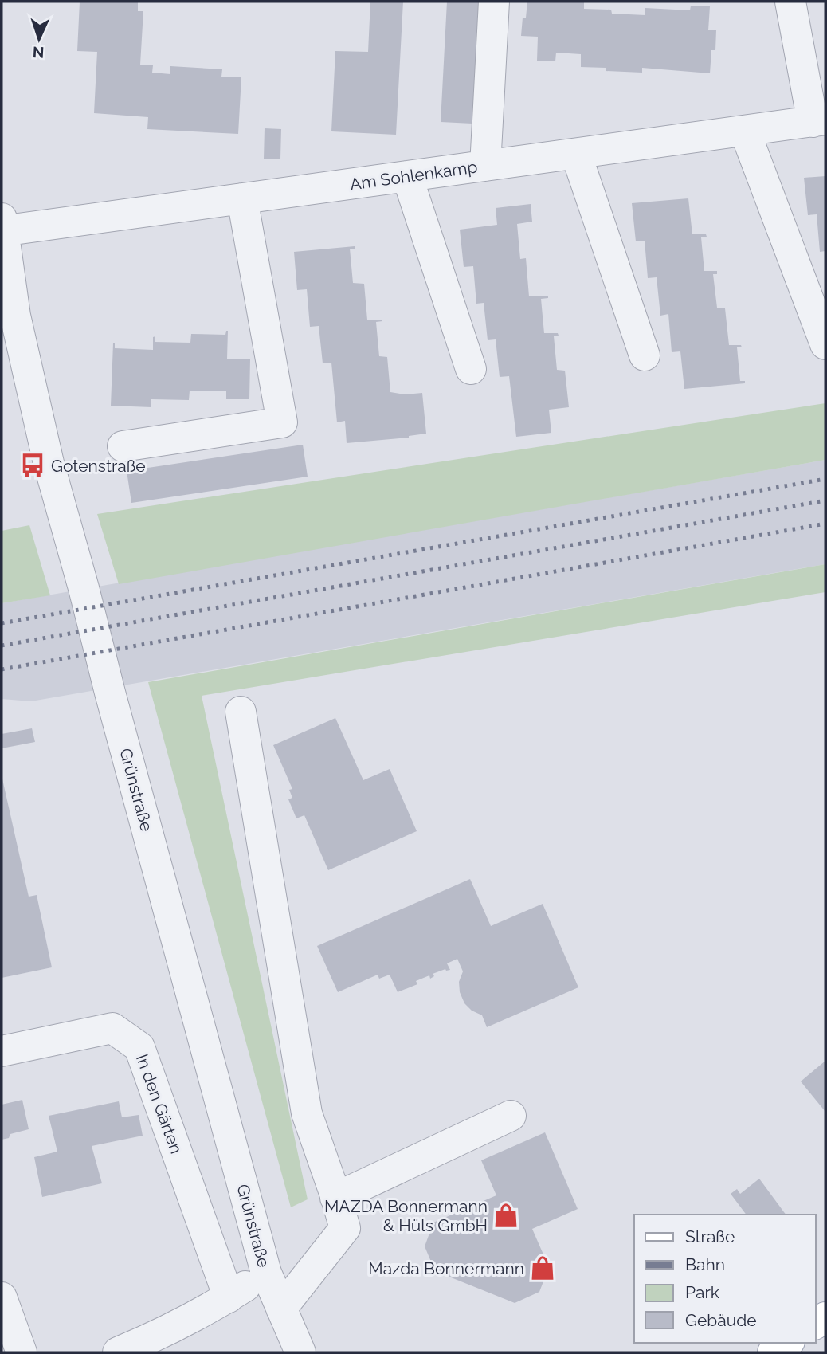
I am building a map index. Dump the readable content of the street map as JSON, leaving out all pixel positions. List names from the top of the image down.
{
  "streets": {
    "street": ["Am Sohlenkamp", "Grünstraße", "In den Gärten"]
  },
  "crossings": [
    ["Am Sohlenkamp", "Grünstraße"]
  ],
  "places": {
    "bus stop": ["Gotenstraße"],
    "shop": ["MAZDA Bonnermann & Hüls GmbH", "Mazda Bonnermann"]
  },
  "legend": [
    "Straße",
    "Bahn",
    "Park",
    "Gebäude"
  ],
  "north": "bottom"
}
